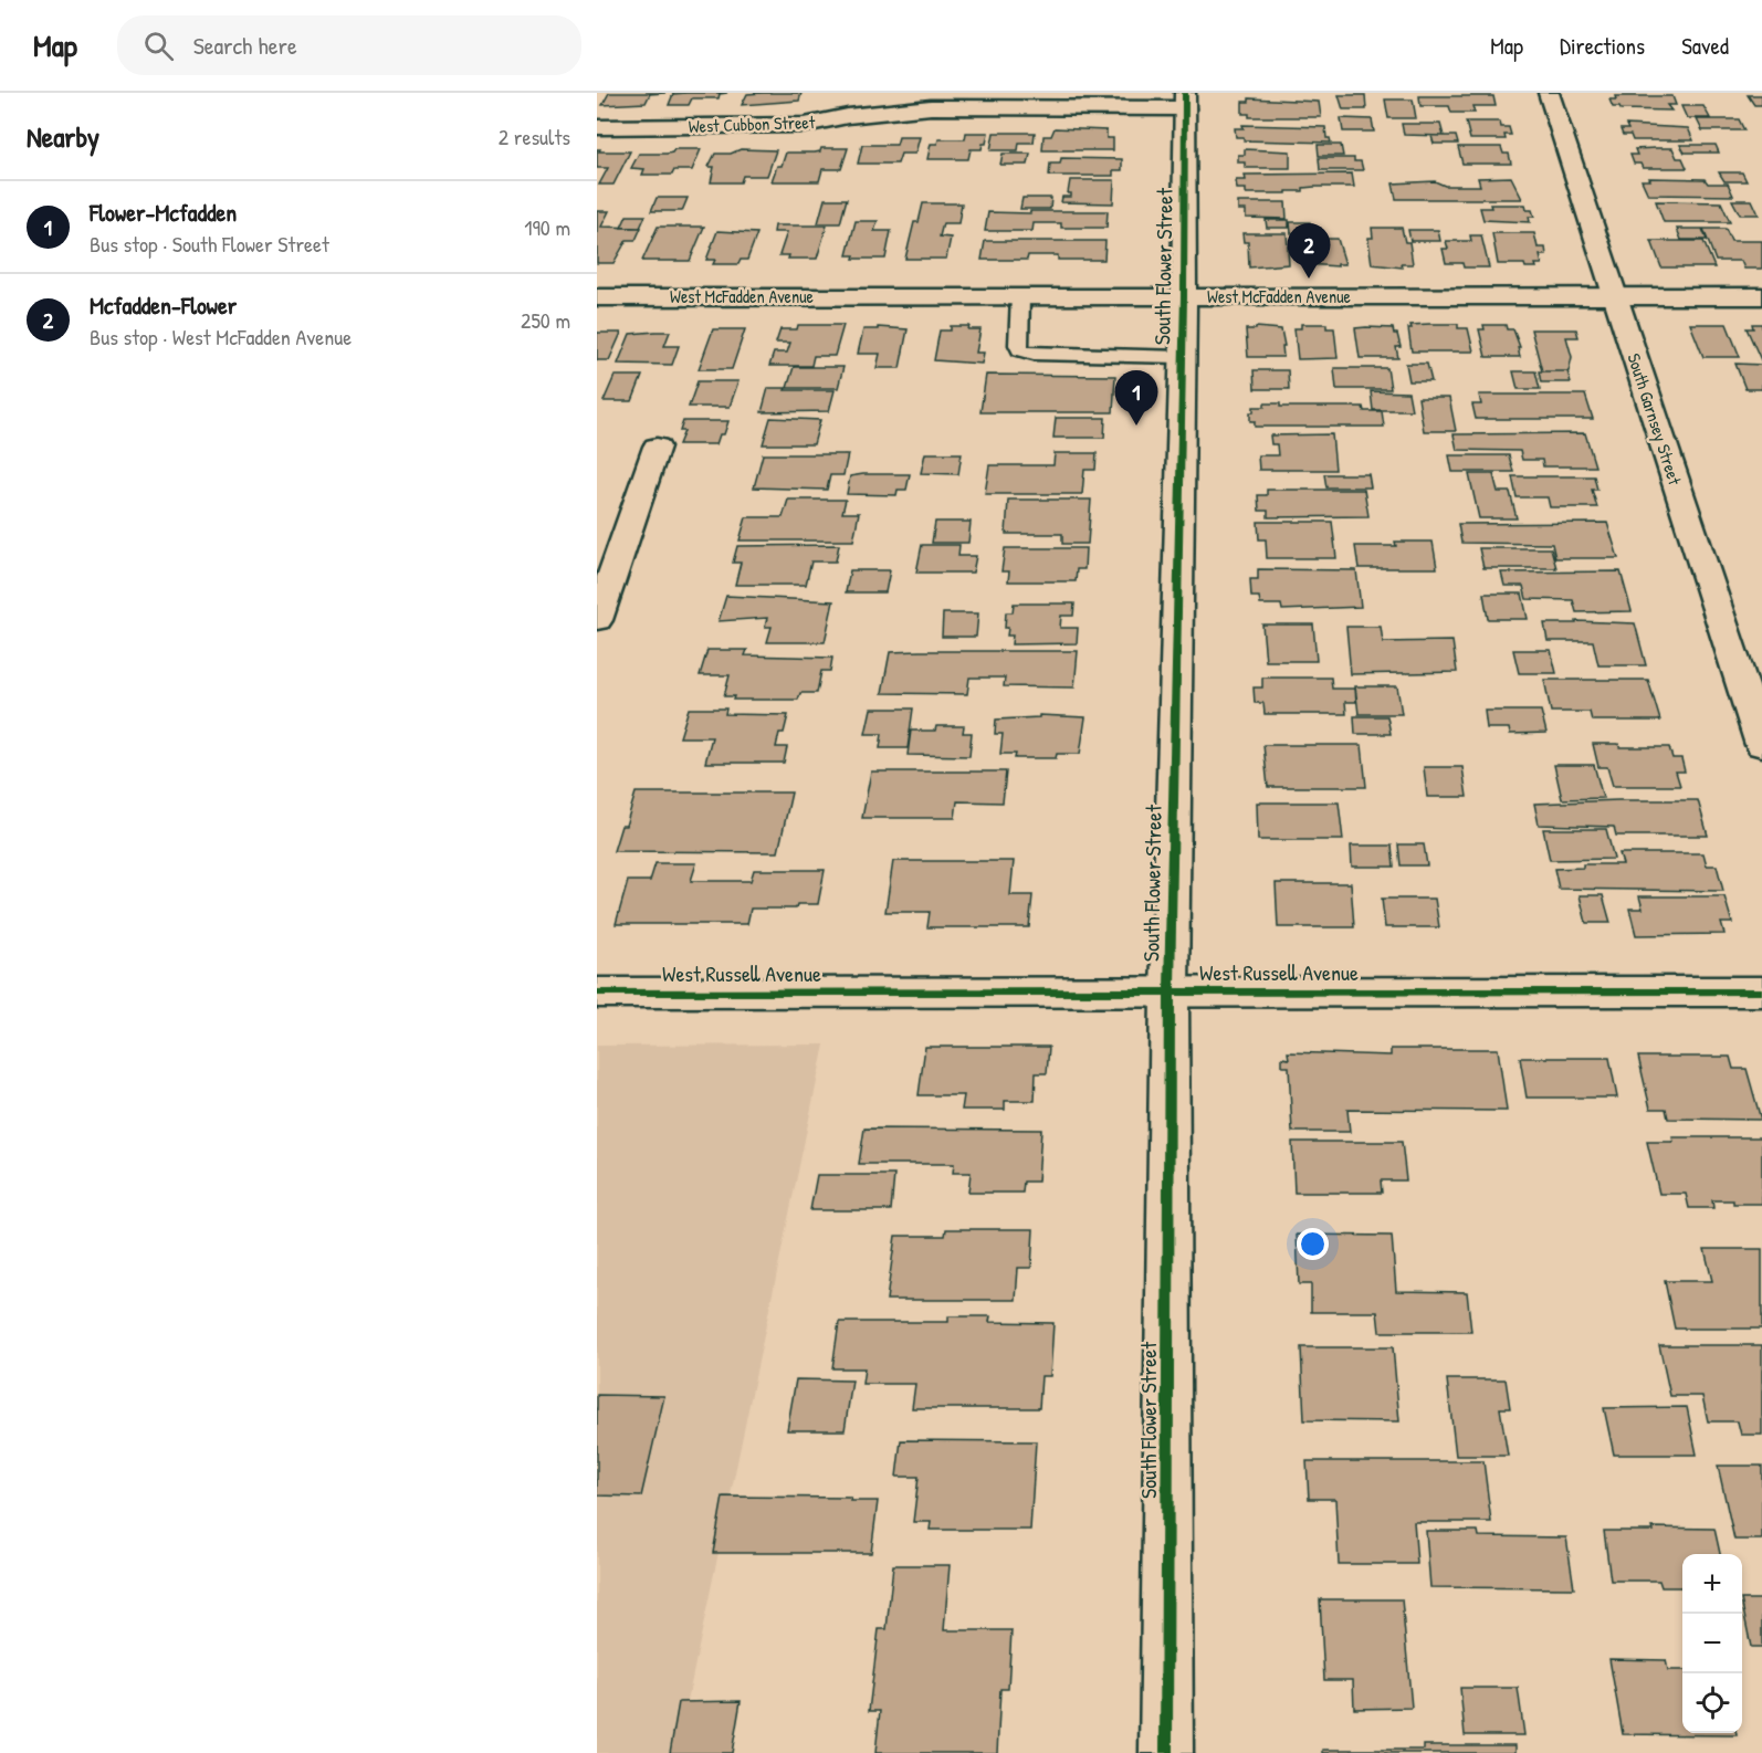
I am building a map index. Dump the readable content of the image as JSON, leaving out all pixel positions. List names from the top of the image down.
{
  "streets": {
    "street": [
      "West Cubbon Street",
      "South Flower Street",
      "West McFadden Avenue",
      "South Garnsey Street",
      "West Russell Avenue"
    ]
  },
  "crossings": [
    ["West Cubbon Street", "South Flower Street"],
    ["South Flower Street", "West McFadden Avenue"],
    ["South Flower Street", "West Russell Avenue"],
    ["West McFadden Avenue", "South Garnsey Street"]
  ],
  "page": {
    "header": "Map",
    "search": "Search here",
    "nav": ["Map", "Directions", "Saved"],
    "heading": ["Nearby", "2 results"],
    "list": [
      {
        "mark": "1",
        "name": "Flower-Mcfadden",
        "note": "Bus stop · South Flower Street",
        "value": "190 m"
      },
      {
        "mark": "2",
        "name": "Mcfadden-Flower",
        "note": "Bus stop · West McFadden Avenue",
        "value": "250 m"
      }
    ],
    "pins": ["2", "1"],
    "map_buttons": ["+", "−"]
  }
}
